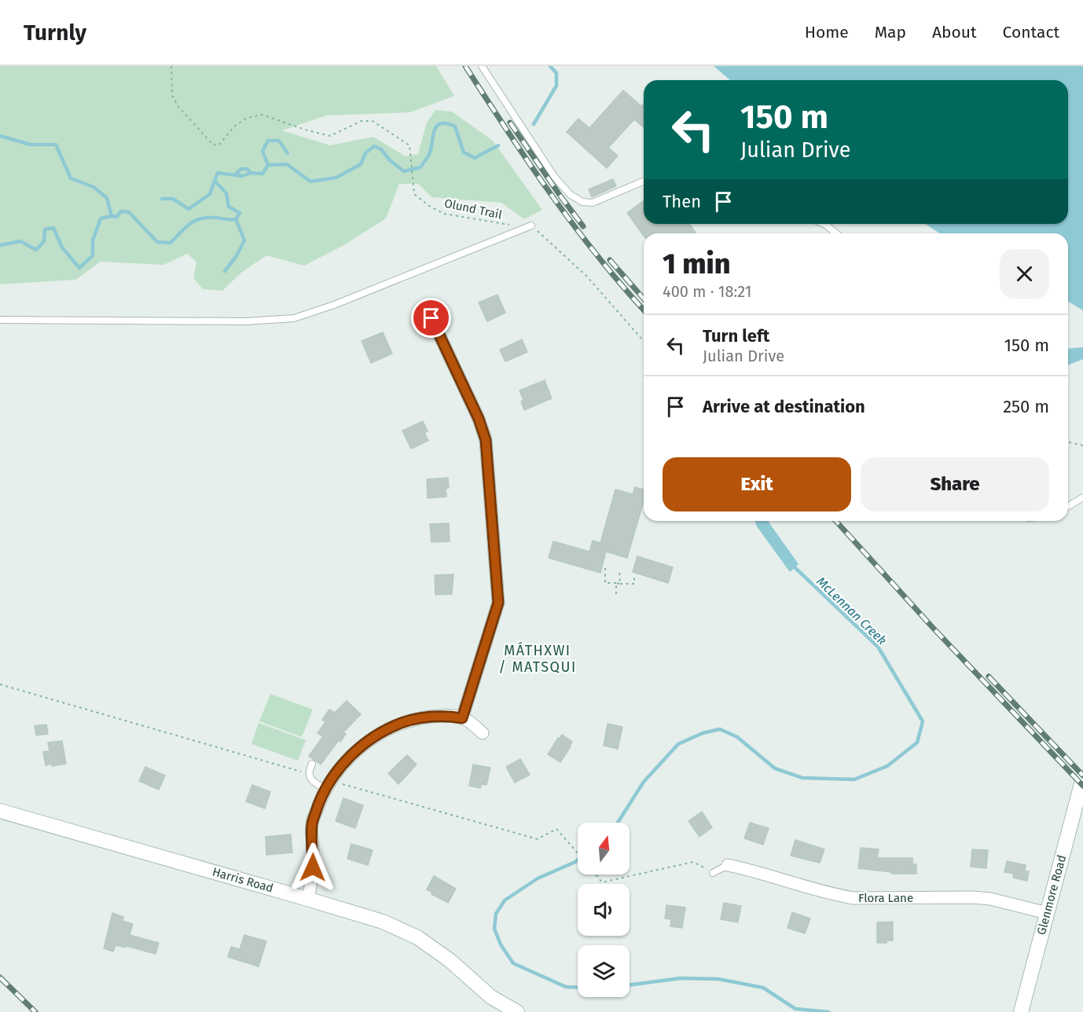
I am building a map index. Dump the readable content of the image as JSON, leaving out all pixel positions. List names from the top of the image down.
{
  "streets": {
    "street": ["Harris Road", "Glenmore Road", "Flora Lane"],
    "path": ["Olund Trail"]
  },
  "crossings": [
    ["Glenmore Road", "Flora Lane"]
  ],
  "districts": ["MÁTHXWI / MATSQUI"],
  "water": ["McLennan Creek"],
  "north": "top",
  "page": {
    "header": "Turnly",
    "nav": [
      "Home",
      "Map",
      "About",
      "Contact"
    ],
    "turn": ["150 m", "Julian Drive"],
    "then": "Then",
    "heading": ["1 min", "400 m · 18:21"],
    "list": [
      {
        "name": "Turn left",
        "note": "Julian Drive",
        "value": "150 m"
      },
      {
        "name": "Arrive at destination",
        "value": "250 m"
      }
    ],
    "buttons": ["Exit", "Share"]
  }
}
